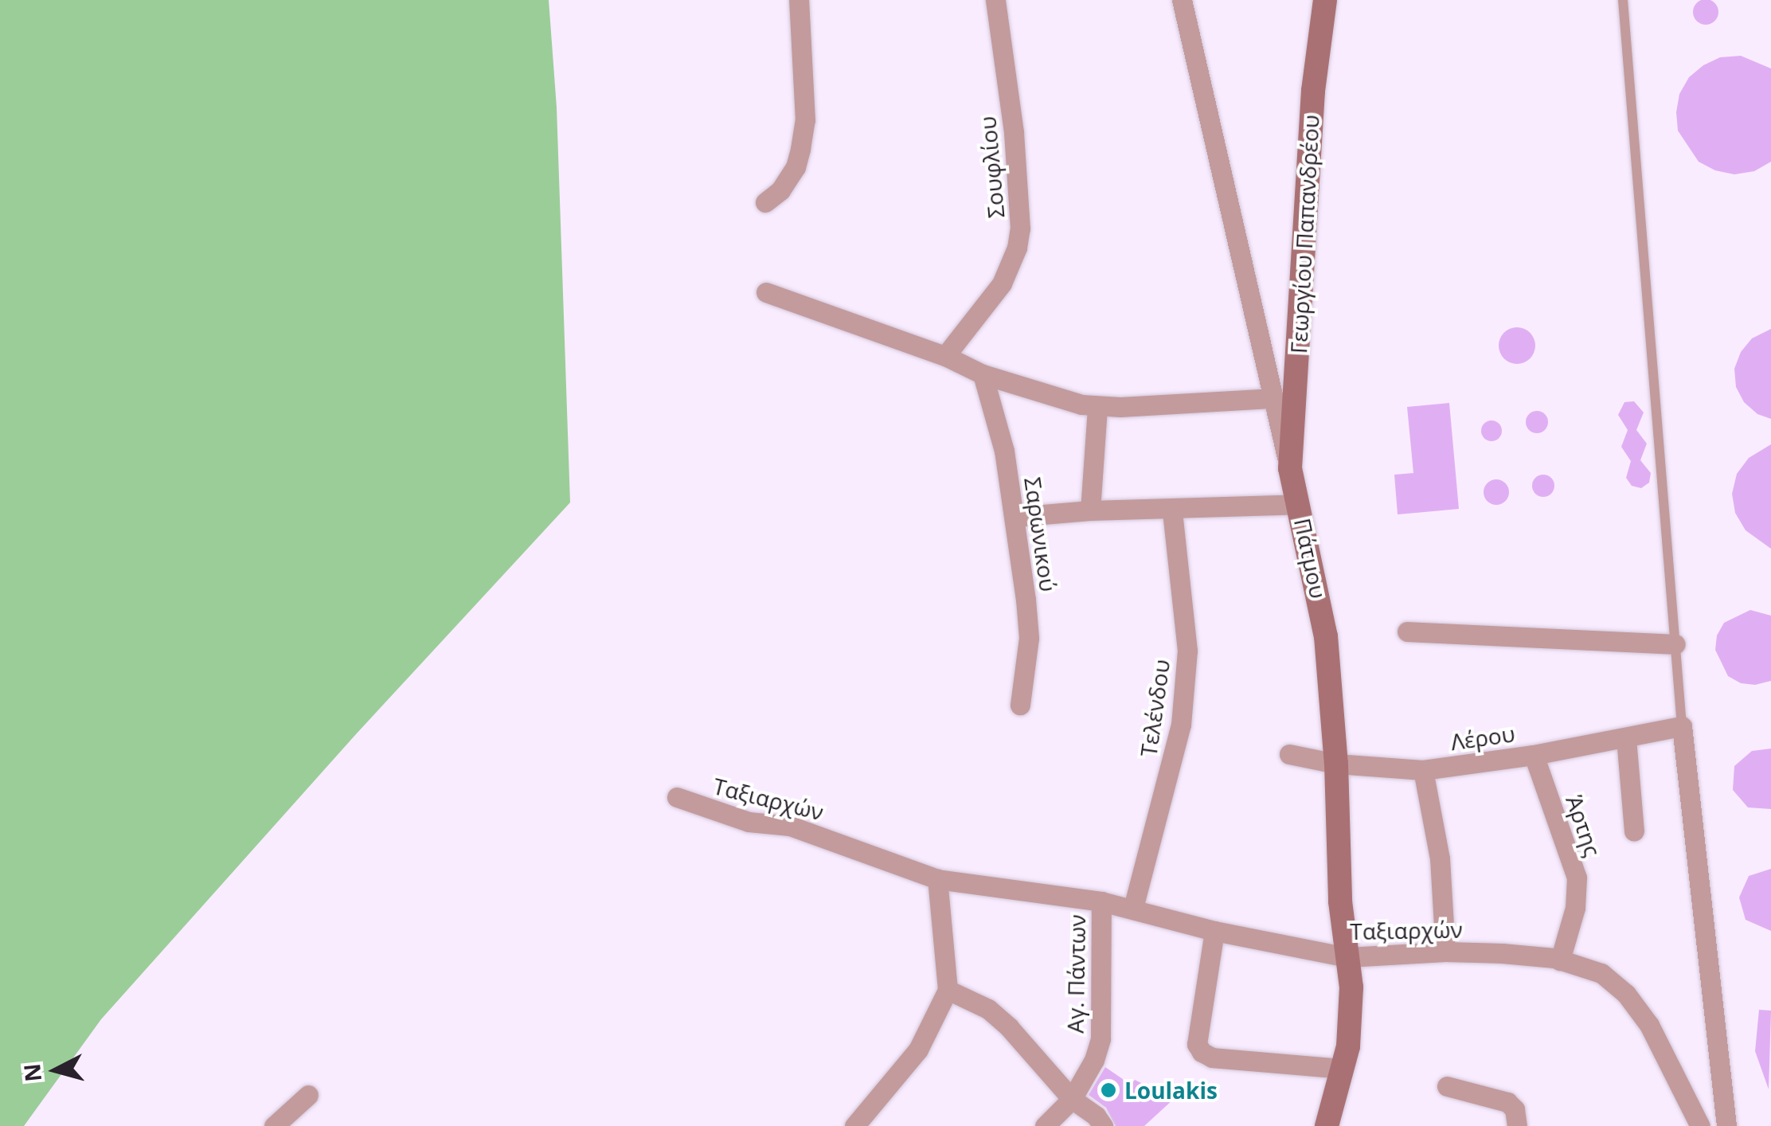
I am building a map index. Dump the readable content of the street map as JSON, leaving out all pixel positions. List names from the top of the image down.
{
  "streets": {
    "street": [
      "Σουφλίου",
      "Γεωργίου Παπανδρέου",
      "Σαρωνικού",
      "Πάτμου",
      "Τελένδου",
      "Λέρου",
      "Ταξιαρχών",
      "Άρτης",
      "Αγ. Πάντων"
    ]
  },
  "crossings": [
    ["Γεωργίου Παπανδρέου", "Πάτμου"],
    ["Πάτμου", "Λέρου"],
    ["Πάτμου", "Ταξιαρχών"],
    ["Τελένδου", "Ταξιαρχών"],
    ["Λέρου", "Άρτης"],
    ["Ταξιαρχών", "Άρτης"],
    ["Ταξιαρχών", "Αγ. Πάντων"]
  ],
  "places": ["Loulakis"],
  "north": "left"
}
